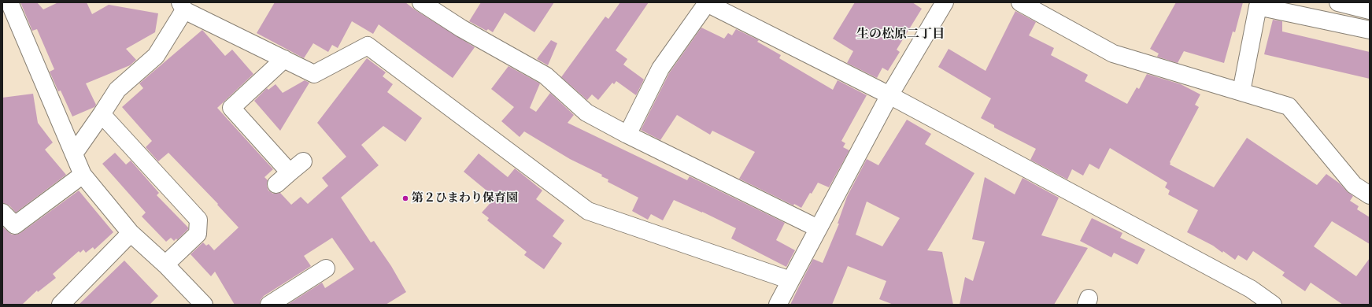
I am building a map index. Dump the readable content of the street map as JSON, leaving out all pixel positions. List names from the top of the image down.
{
  "districts": ["生の松原二丁目"],
  "places": ["第２ひまわり保育園"]
}
